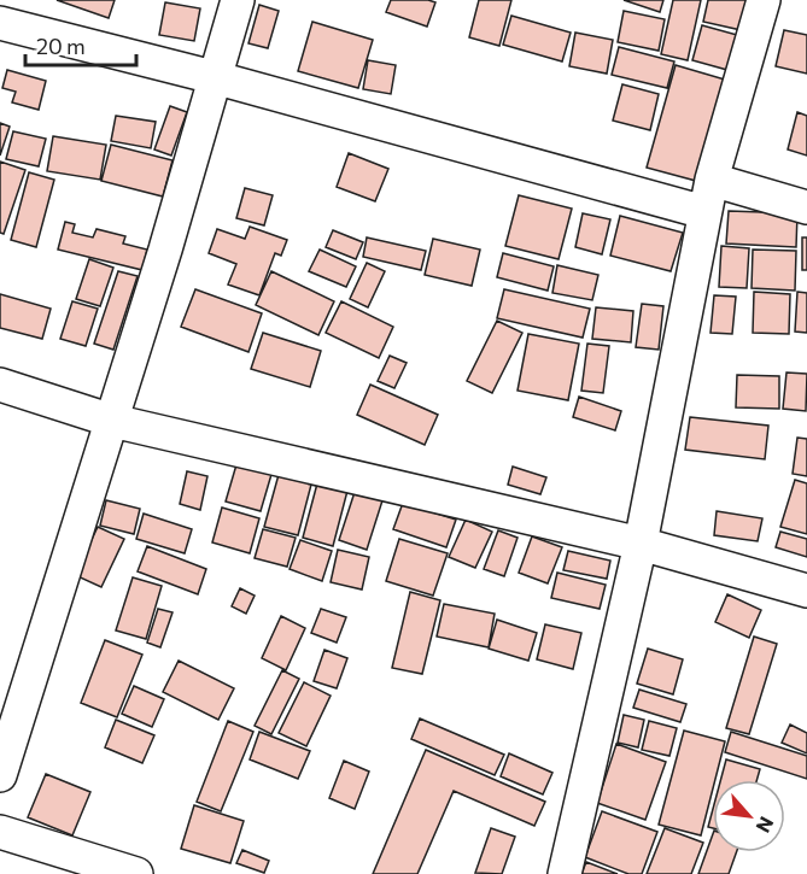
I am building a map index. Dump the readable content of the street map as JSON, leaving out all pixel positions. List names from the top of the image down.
{
  "scale_bar": "20 m",
  "north": "bottom right"
}
